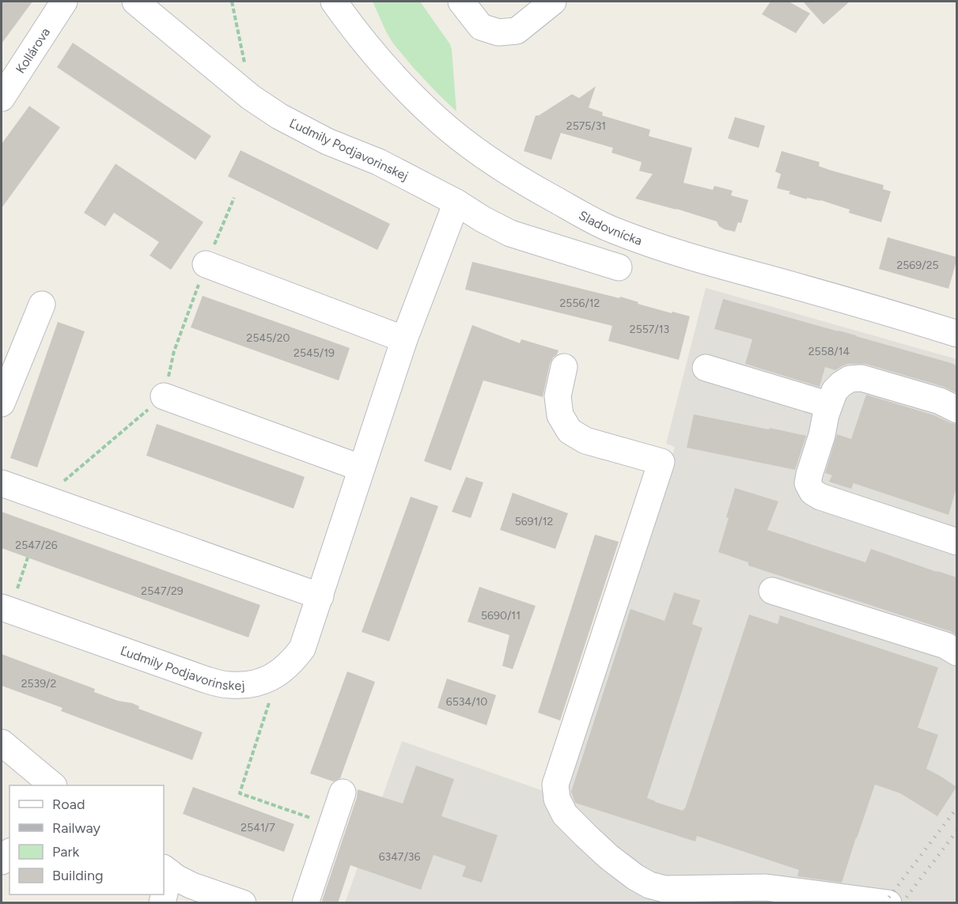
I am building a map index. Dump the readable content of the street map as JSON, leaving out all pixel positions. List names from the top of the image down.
{
  "streets": {
    "street": ["Kollárova", "Ľudmily Podjavorinskej", "Sladovnícka"]
  },
  "house_numbers": [
    "2575/31",
    "2569/25",
    "2556/12",
    "2557/13",
    "2545/20",
    "2558/14",
    "2545/19",
    "5691/12",
    "2547/26",
    "2547/29",
    "5690/11",
    "2539/2",
    "6534/10",
    "2541/7",
    "6347/36"
  ],
  "legend": [
    "Road",
    "Railway",
    "Park",
    "Building"
  ]
}
